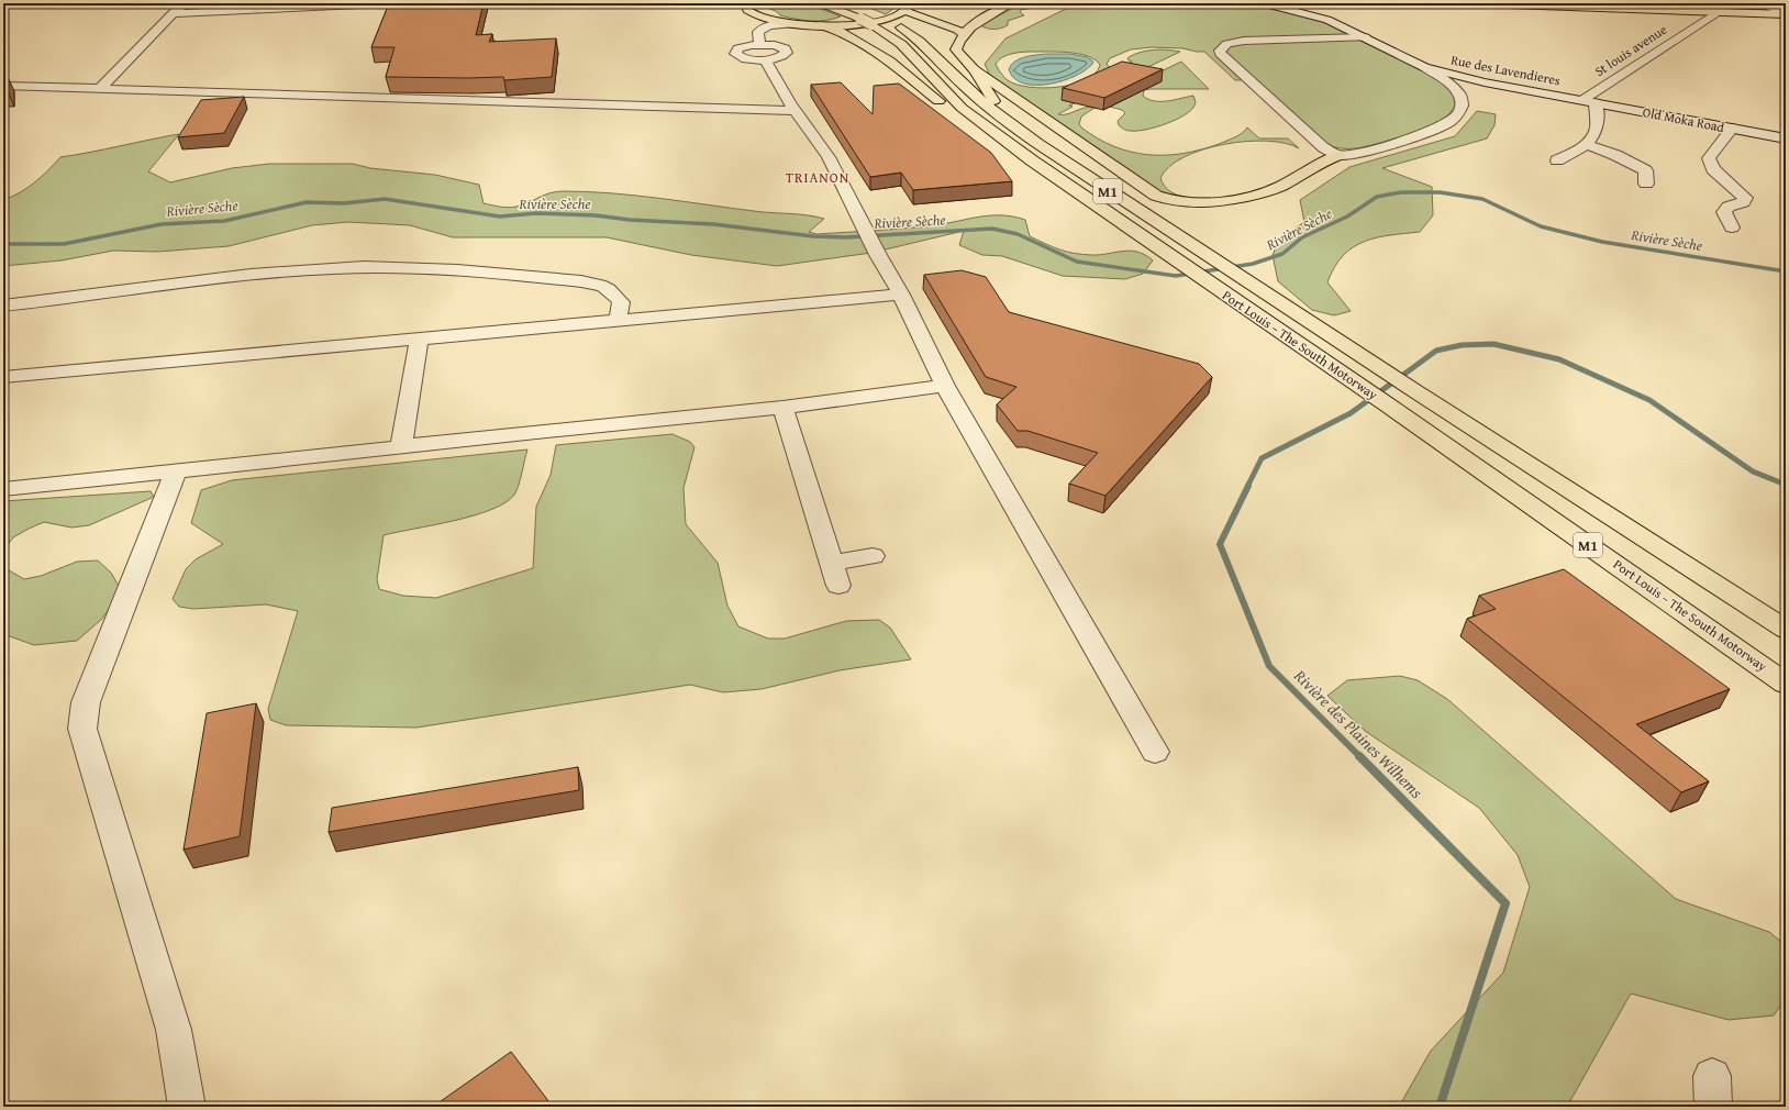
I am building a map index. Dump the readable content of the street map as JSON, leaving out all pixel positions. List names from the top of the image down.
{
  "streets": {
    "main road": ["M1", "Port Louis – The South Motorway"],
    "street": ["St louis avenue", "Rue des Lavendieres", "Old Moka Road"]
  },
  "crossings": [
    ["St louis avenue", "Rue des Lavendieres"],
    ["St louis avenue", "Old Moka Road"],
    ["Rue des Lavendieres", "Old Moka Road"]
  ],
  "districts": ["TRIANON"],
  "water": ["Rivière Sèche", "Rivière des Plaines Wilhems"]
}
